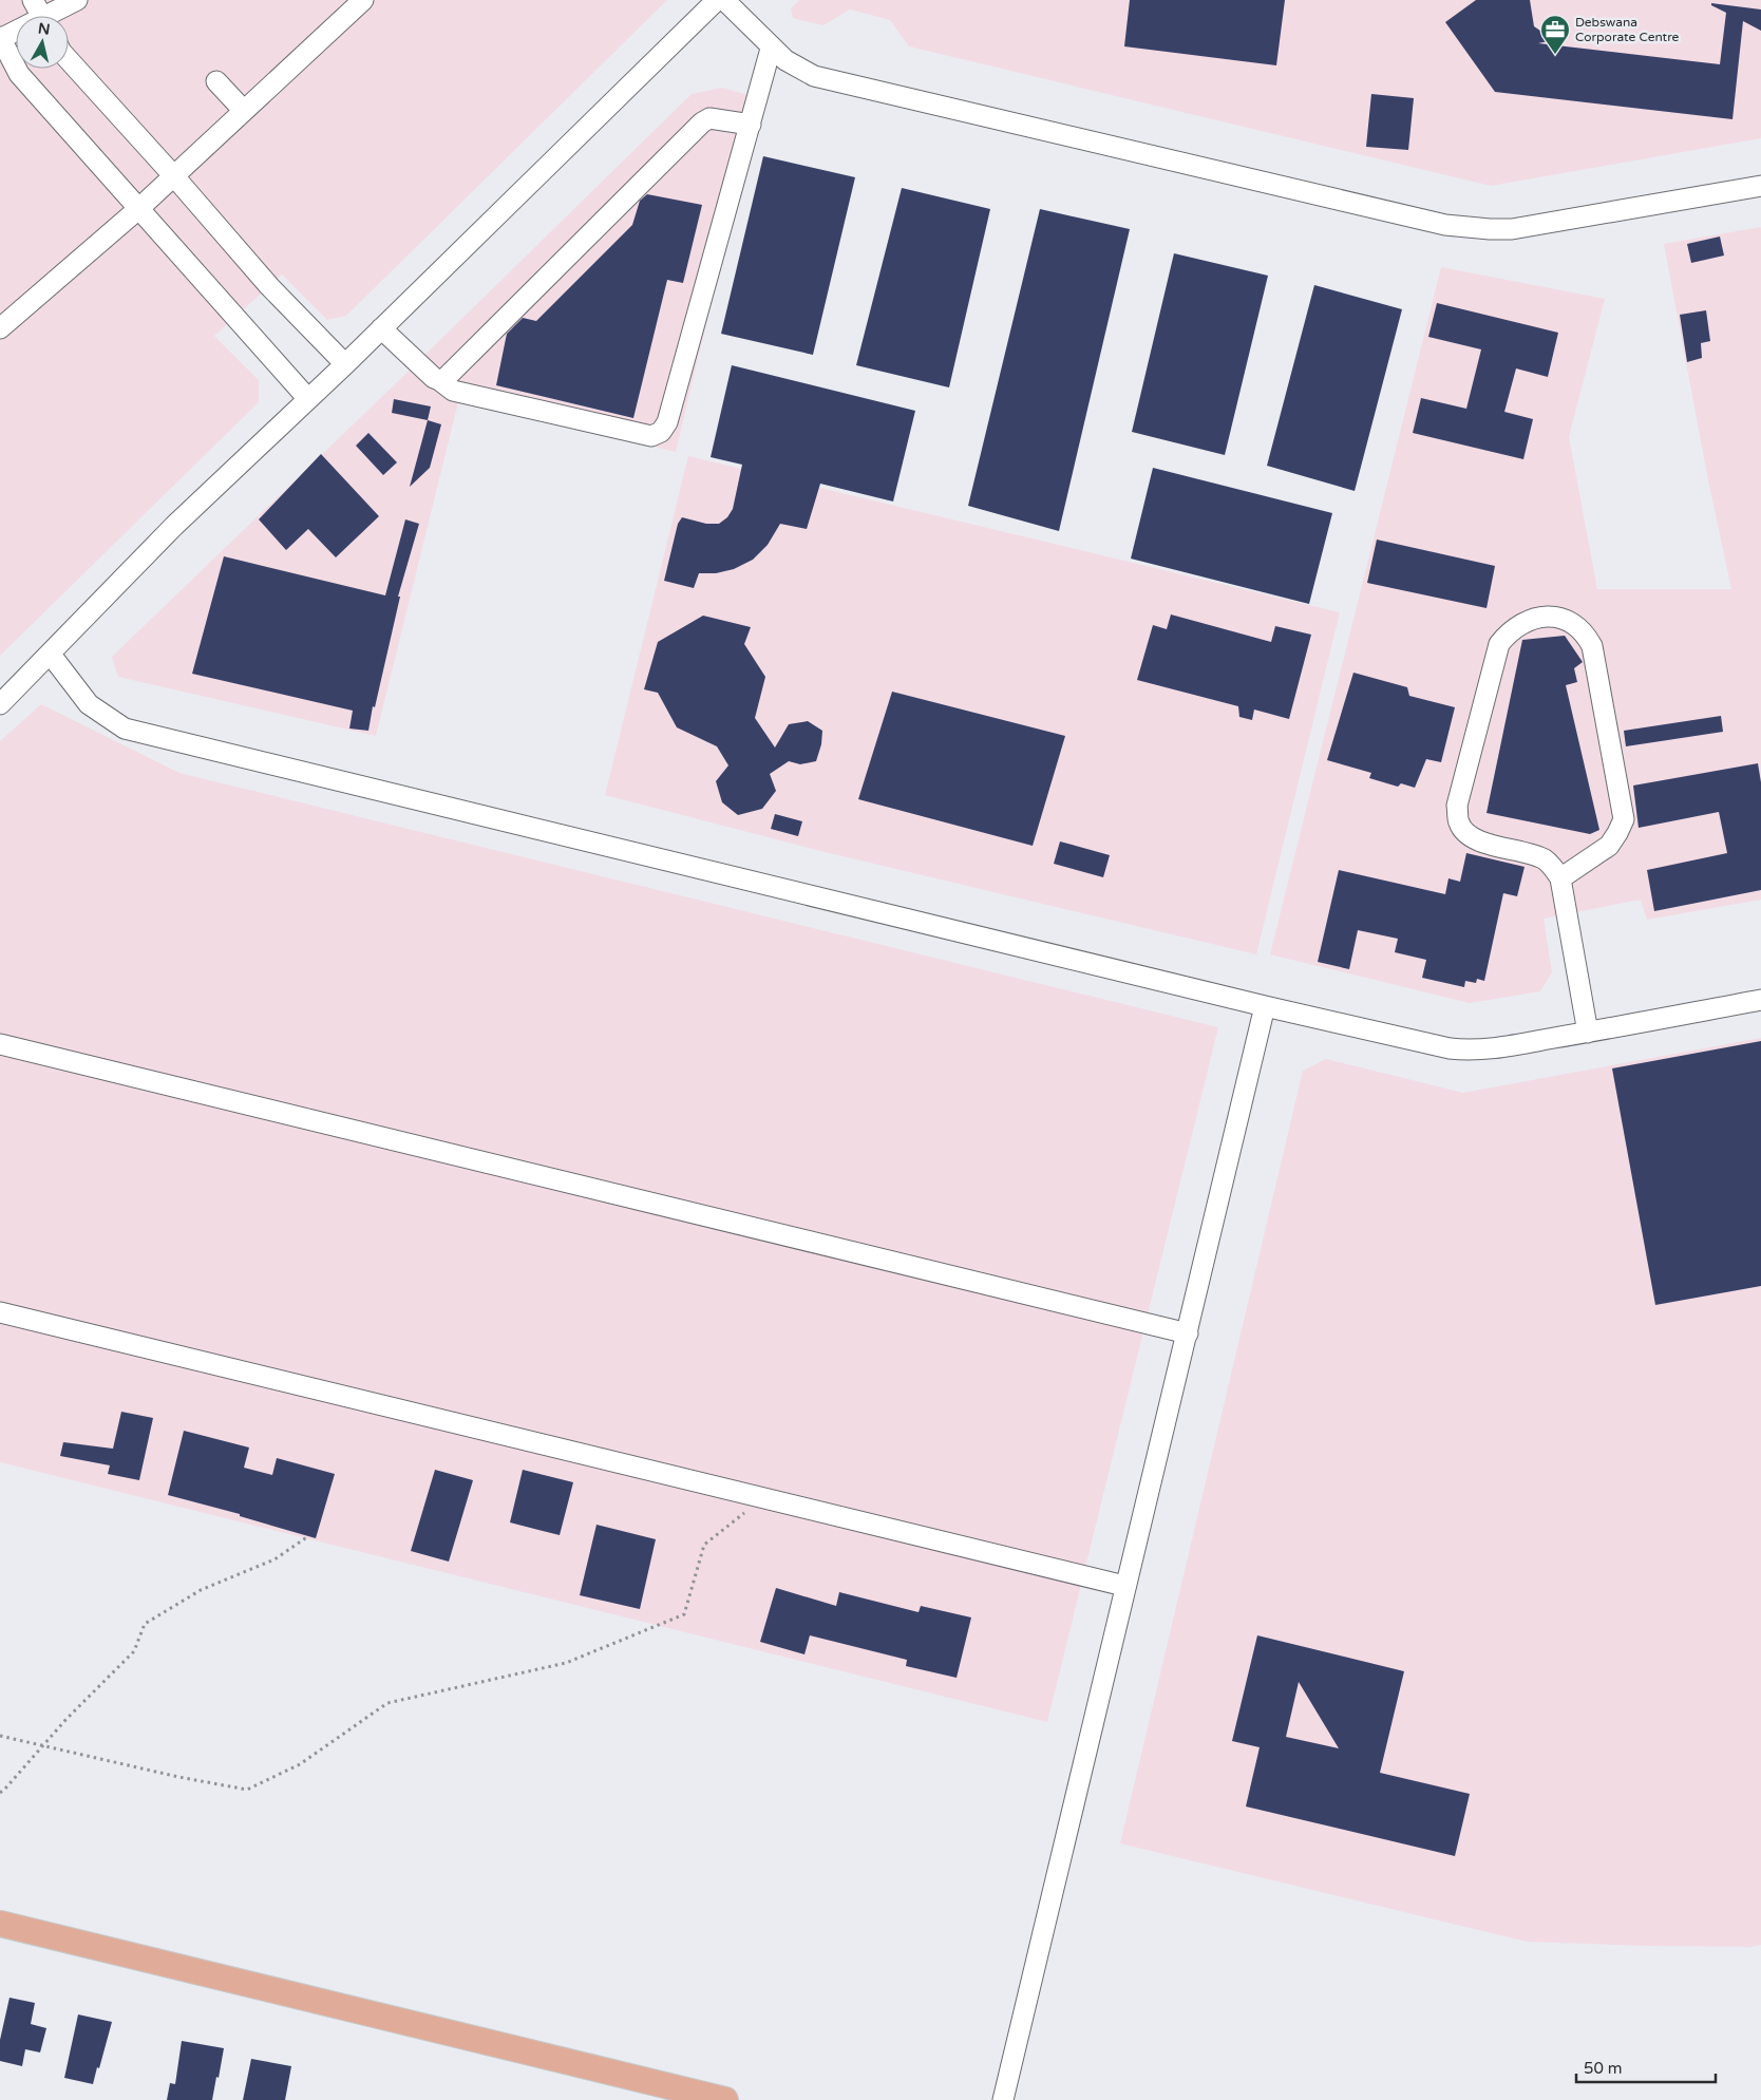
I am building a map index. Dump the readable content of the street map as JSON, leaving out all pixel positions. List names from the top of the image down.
{
  "places": {
    "office": ["Debswana Corporate Centre"]
  },
  "scale_bar": "50 m",
  "north": "top"
}
